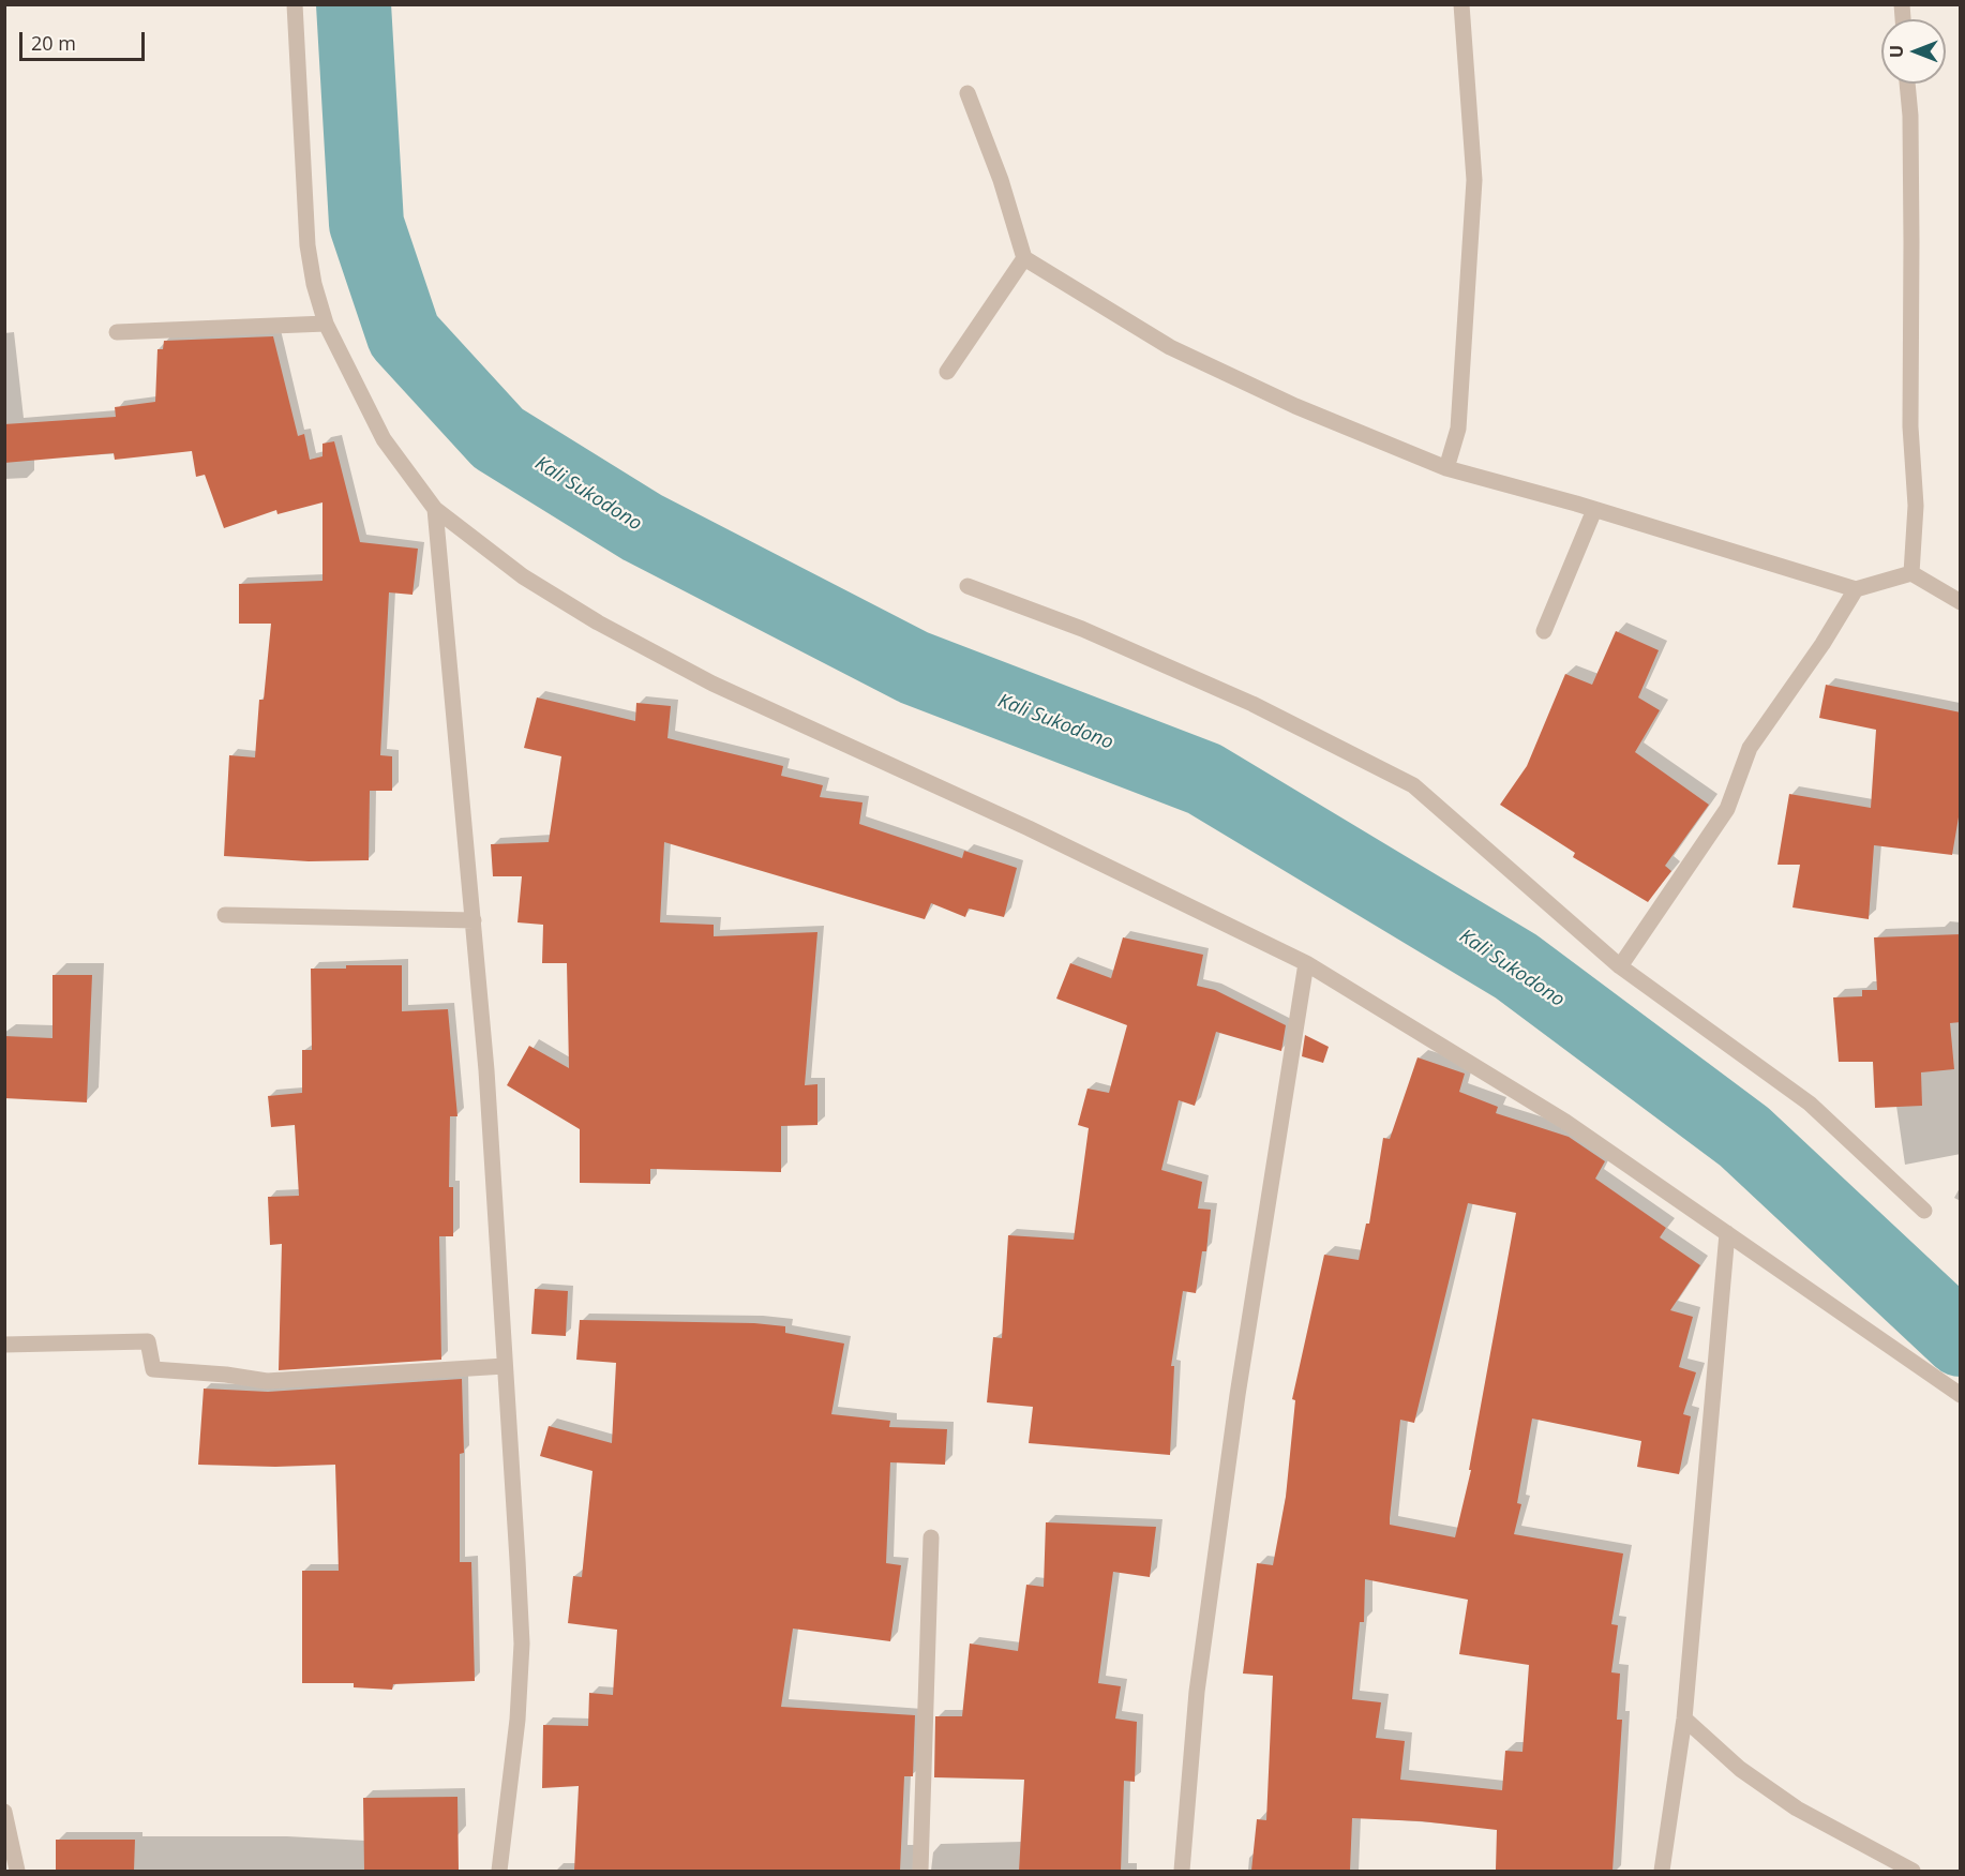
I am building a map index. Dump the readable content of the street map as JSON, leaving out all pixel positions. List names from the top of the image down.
{
  "water": ["Kali Sukodono"],
  "scale_bar": "20 m",
  "north": "left"
}
